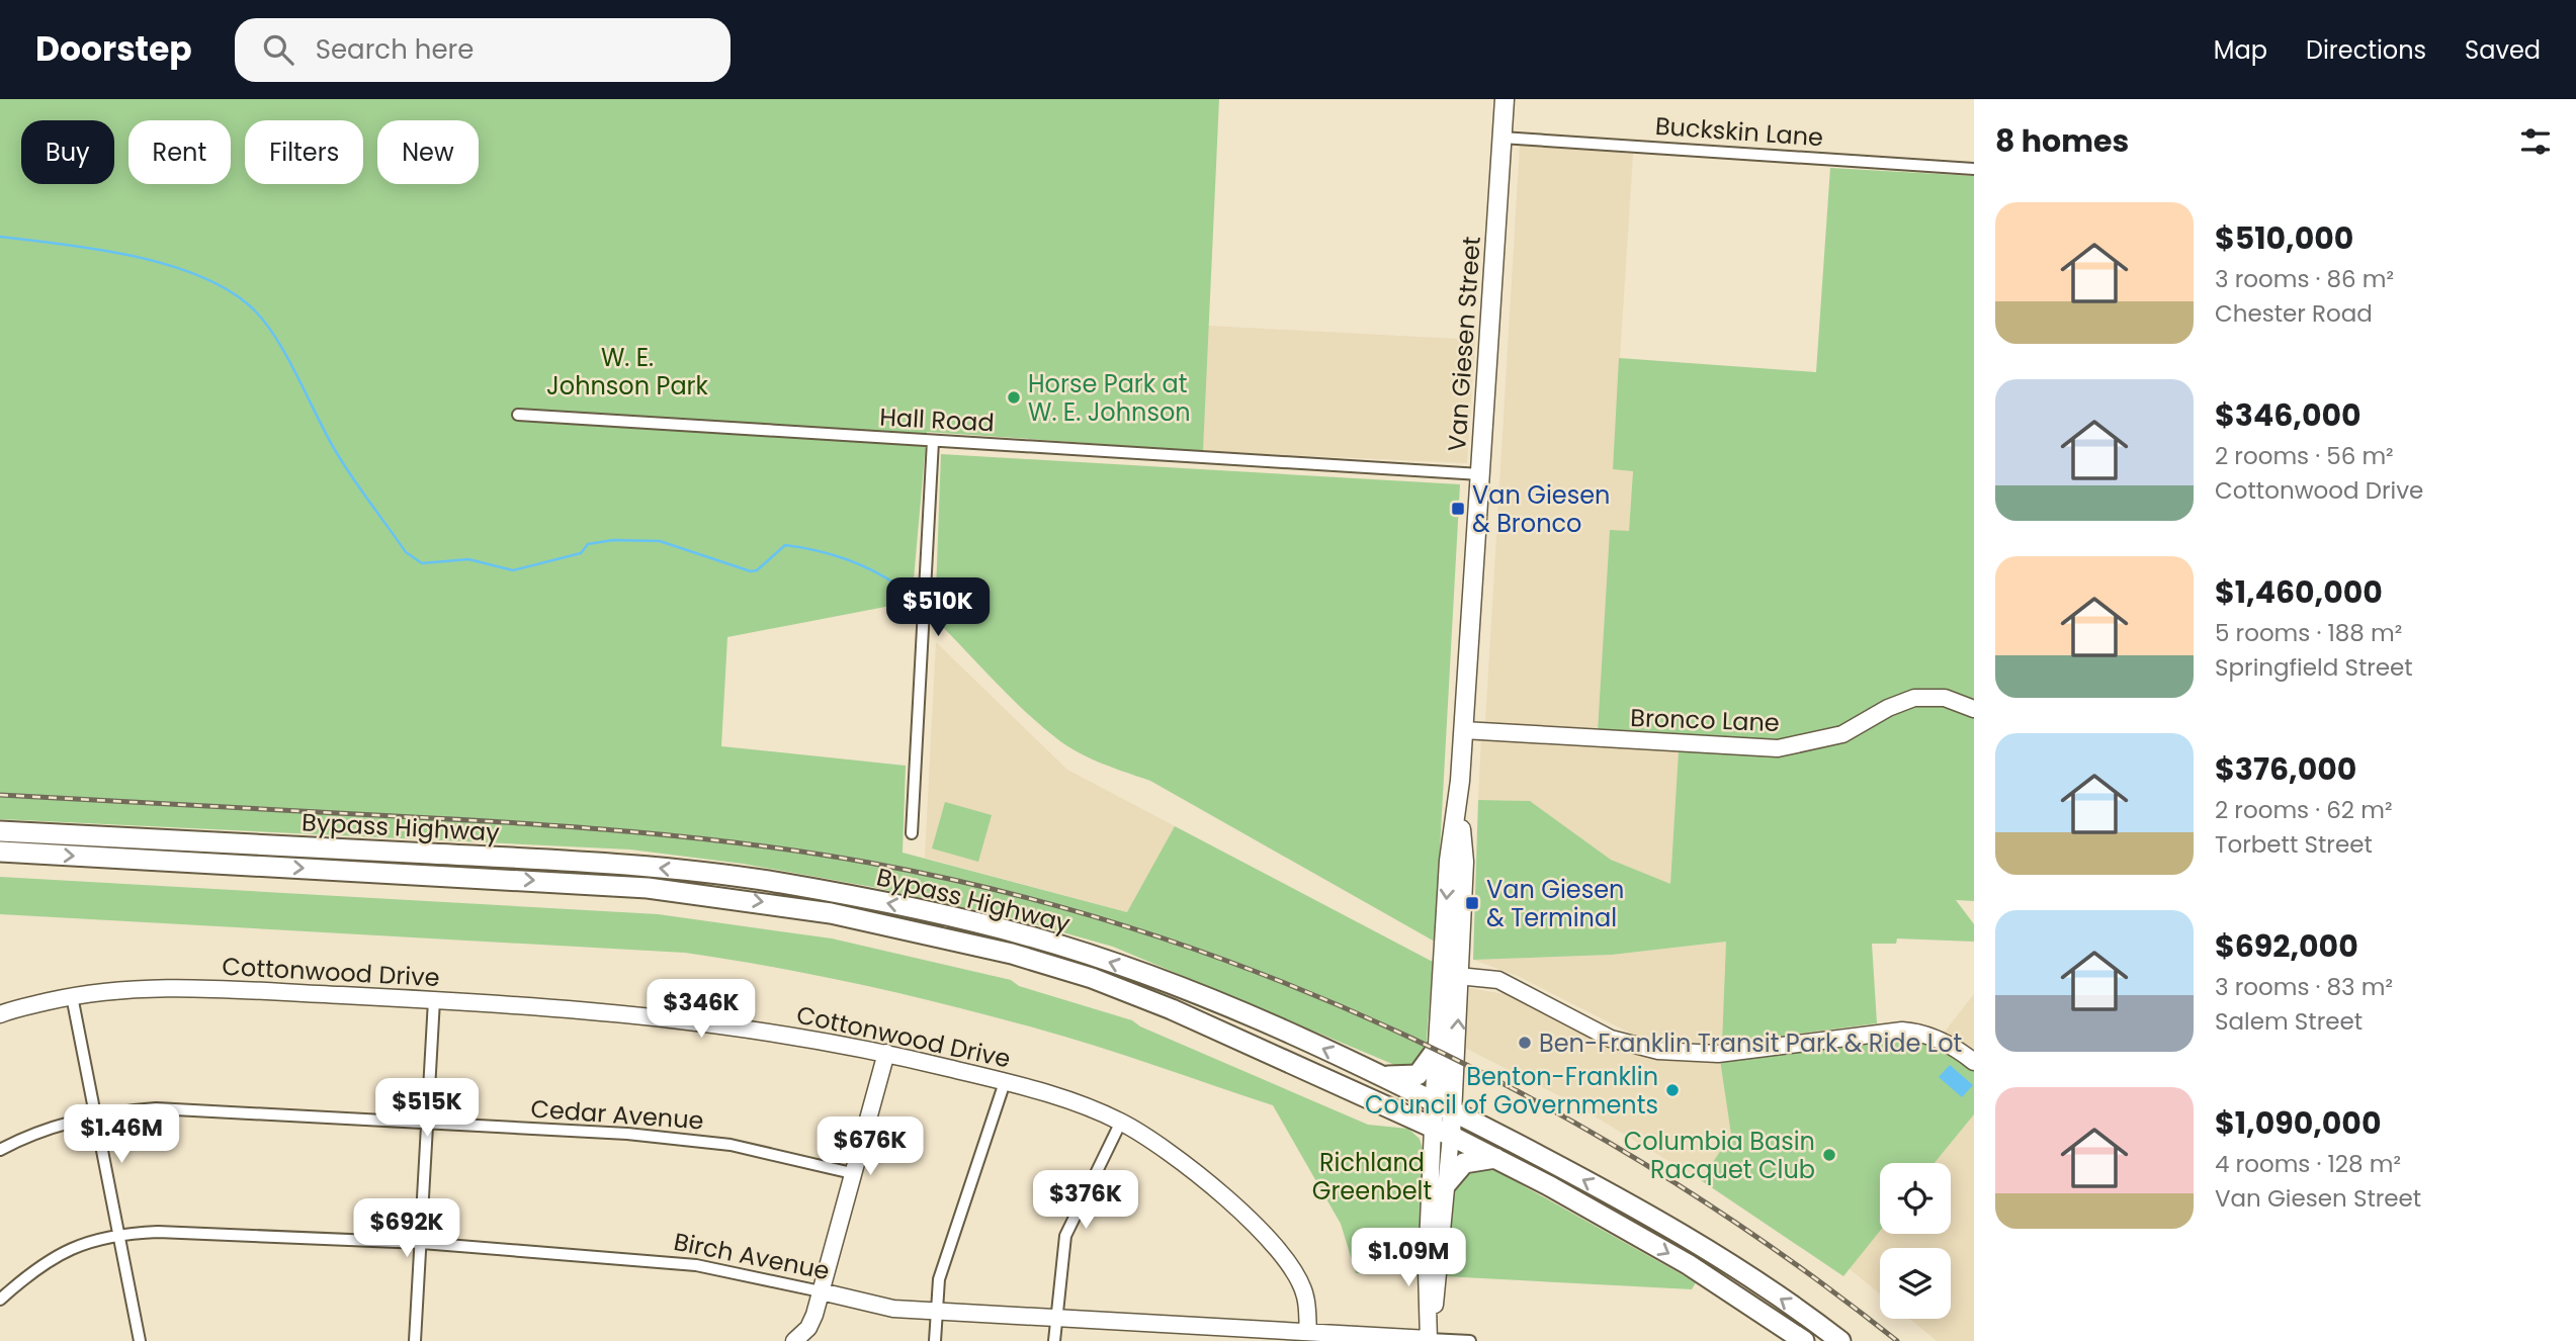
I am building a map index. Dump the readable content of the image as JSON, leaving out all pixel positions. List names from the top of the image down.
{
  "streets": {
    "highway": ["Bypass Highway"],
    "main road": ["Van Giesen Street"],
    "street": [
      "Buckskin Lane",
      "Hall Road",
      "Bronco Lane",
      "Cottonwood Drive",
      "Cedar Avenue",
      "Birch Avenue"
    ]
  },
  "crossings": [
    ["Buckskin Lane", "Van Giesen Street"],
    ["Van Giesen Street", "Hall Road"],
    ["Van Giesen Street", "Bronco Lane"],
    ["Van Giesen Street", "Bypass Highway"],
    ["Van Giesen Street", "Birch Avenue"],
    ["Cottonwood Drive", "Birch Avenue"]
  ],
  "parks": ["W. E. Johnson Park", "Richland Greenbelt"],
  "places": {
    "other": [
      "Horse Park at W. E. Johnson",
      "Ben-Franklin Transit Park & Ride Lot",
      "Benton-Franklin Council of Governments",
      "Columbia Basin Racquet Club"
    ],
    "transit": ["Van Giesen & Bronco", "Van Giesen & Terminal"]
  },
  "page": {
    "header": "Doorstep",
    "search": "Search here",
    "nav": ["Map", "Directions", "Saved"],
    "heading": "8 homes",
    "chip": [
      "Buy",
      "Rent",
      "Filters",
      "New"
    ],
    "list": [
      {
        "name": "$510,000",
        "note": "3 rooms · 86 m² · Chester Road"
      },
      {
        "name": "$346,000",
        "note": "2 rooms · 56 m² · Cottonwood Drive"
      },
      {
        "name": "$1,460,000",
        "note": "5 rooms · 188 m² · Springfield Street"
      },
      {
        "name": "$376,000",
        "note": "2 rooms · 62 m² · Torbett Street"
      },
      {
        "name": "$692,000",
        "note": "3 rooms · 83 m² · Salem Street"
      },
      {
        "name": "$1,090,000",
        "note": "4 rooms · 128 m² · Van Giesen Street"
      }
    ],
    "price": [
      "$510K",
      "$346K",
      "$515K",
      "$1.46M",
      "$676K",
      "$376K",
      "$692K",
      "$1.09M"
    ]
  }
}
